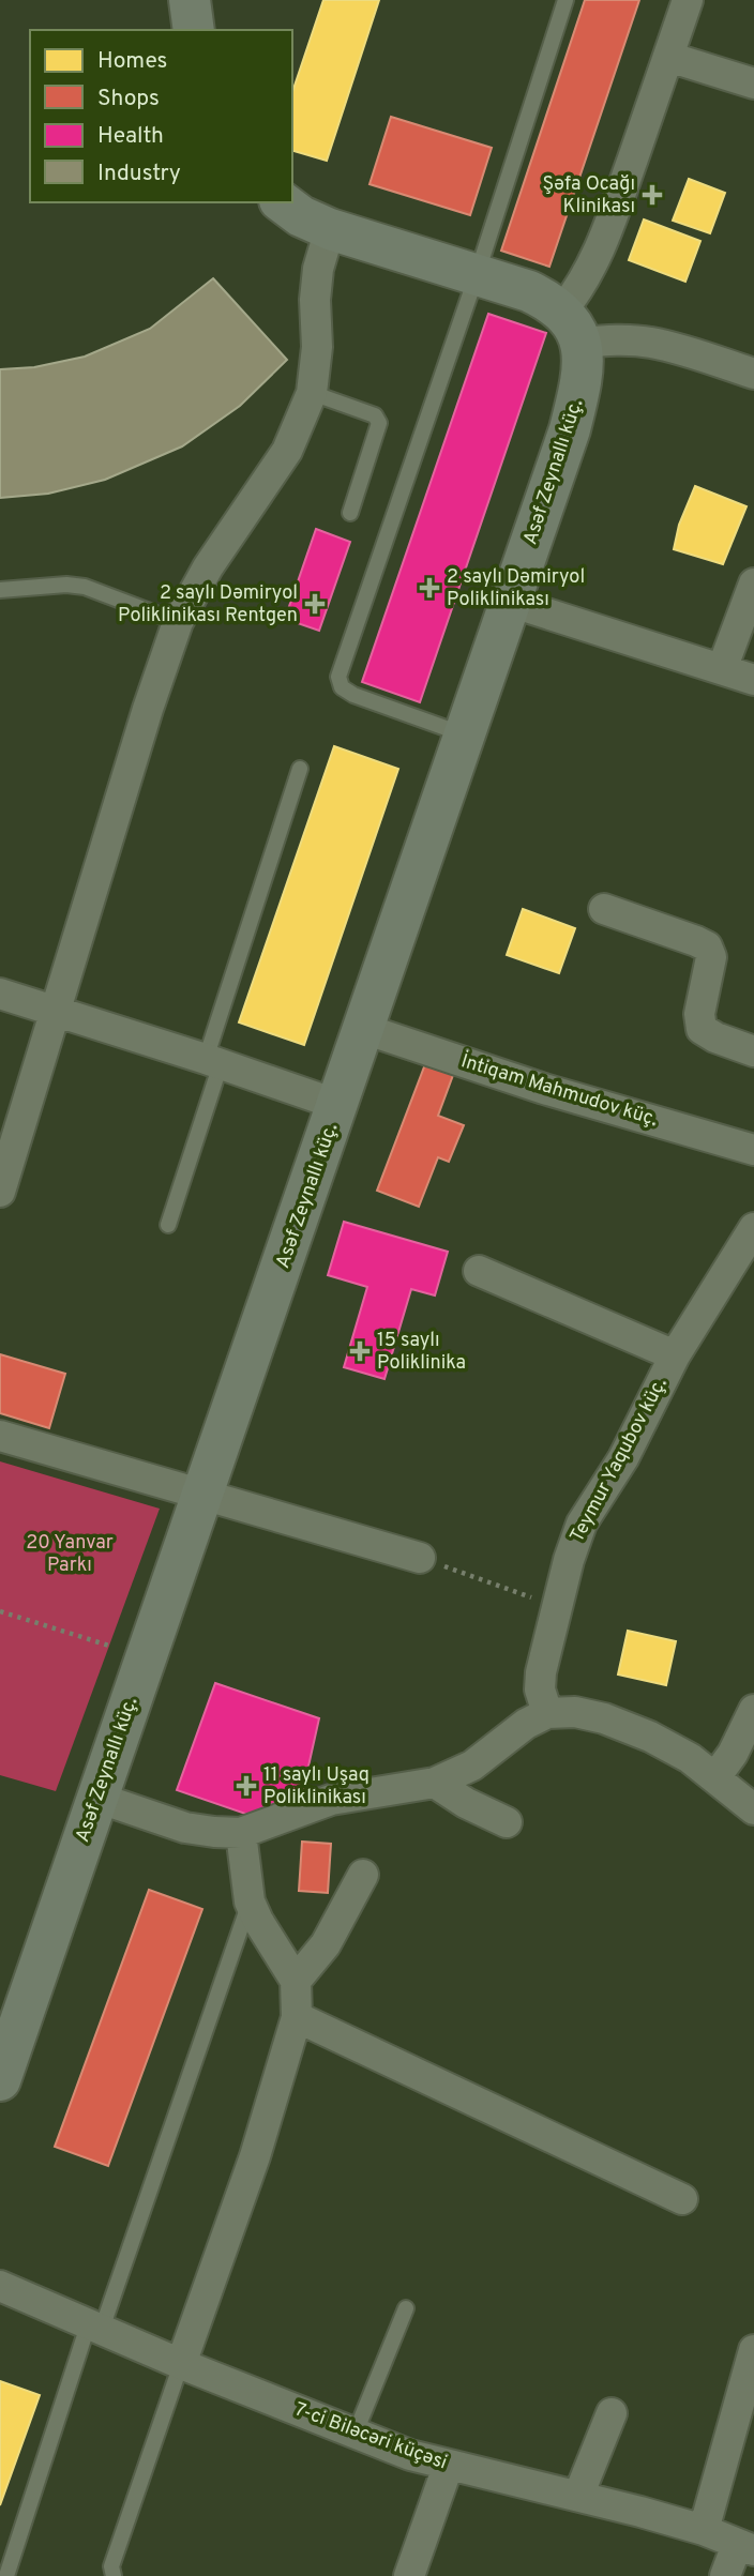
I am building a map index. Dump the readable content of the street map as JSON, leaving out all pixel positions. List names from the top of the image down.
{
  "streets": {
    "main road": ["Asəf Zeynallı küç."],
    "street": ["İntiqam Mahmudov küç.", "Teymur Yaqubov küç.", "7-ci Biləcəri küçəsi"]
  },
  "crossings": [
    ["Asəf Zeynallı küç.", "İntiqam Mahmudov küç."]
  ],
  "parks": ["20 Yanvar Parkı"],
  "places": {
    "health": [
      "Şəfa Ocağı Klinikası",
      "2 saylı Dəmiryol Poliklinikası",
      "2 saylı Dəmiryol Poliklinikası Rentgen",
      "15 saylı Poliklinika",
      "11 saylı Uşaq Poliklinikası"
    ]
  },
  "legend": [
    "Homes",
    "Shops",
    "Health",
    "Industry"
  ]
}
